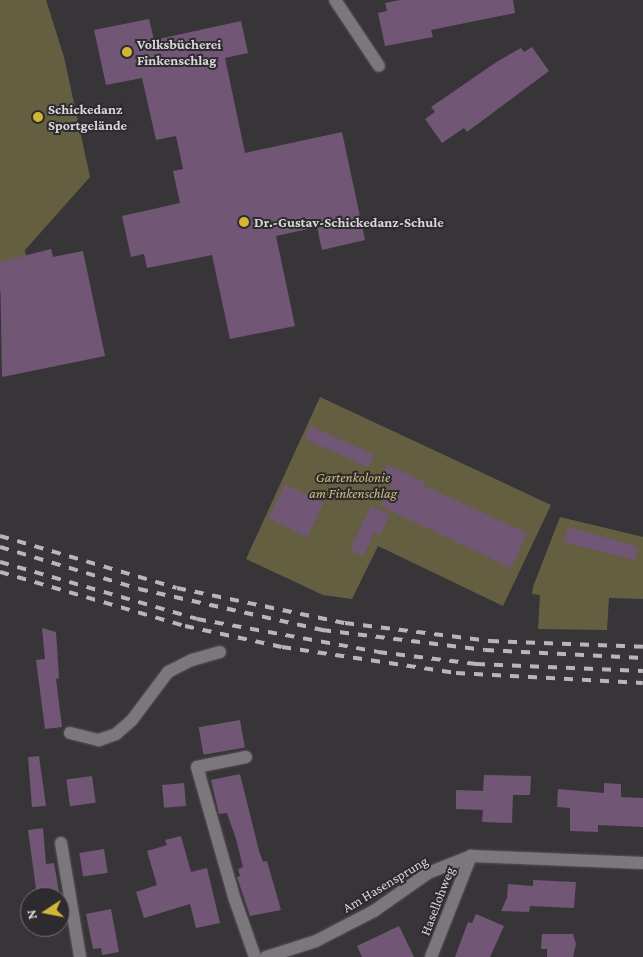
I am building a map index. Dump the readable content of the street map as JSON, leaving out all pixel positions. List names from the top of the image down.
{
  "streets": {
    "street": ["Am Hasensprung", "Hasellohweg"]
  },
  "crossings": [
    ["Am Hasensprung", "Hasellohweg"]
  ],
  "parks": ["Gartenkolonie am Finkenschlag"],
  "places": ["Volksbücherei Finkenschlag", "Schickedanz Sportgelände", "Dr.-Gustav-Schickedanz-Schule"],
  "north": "left"
}
